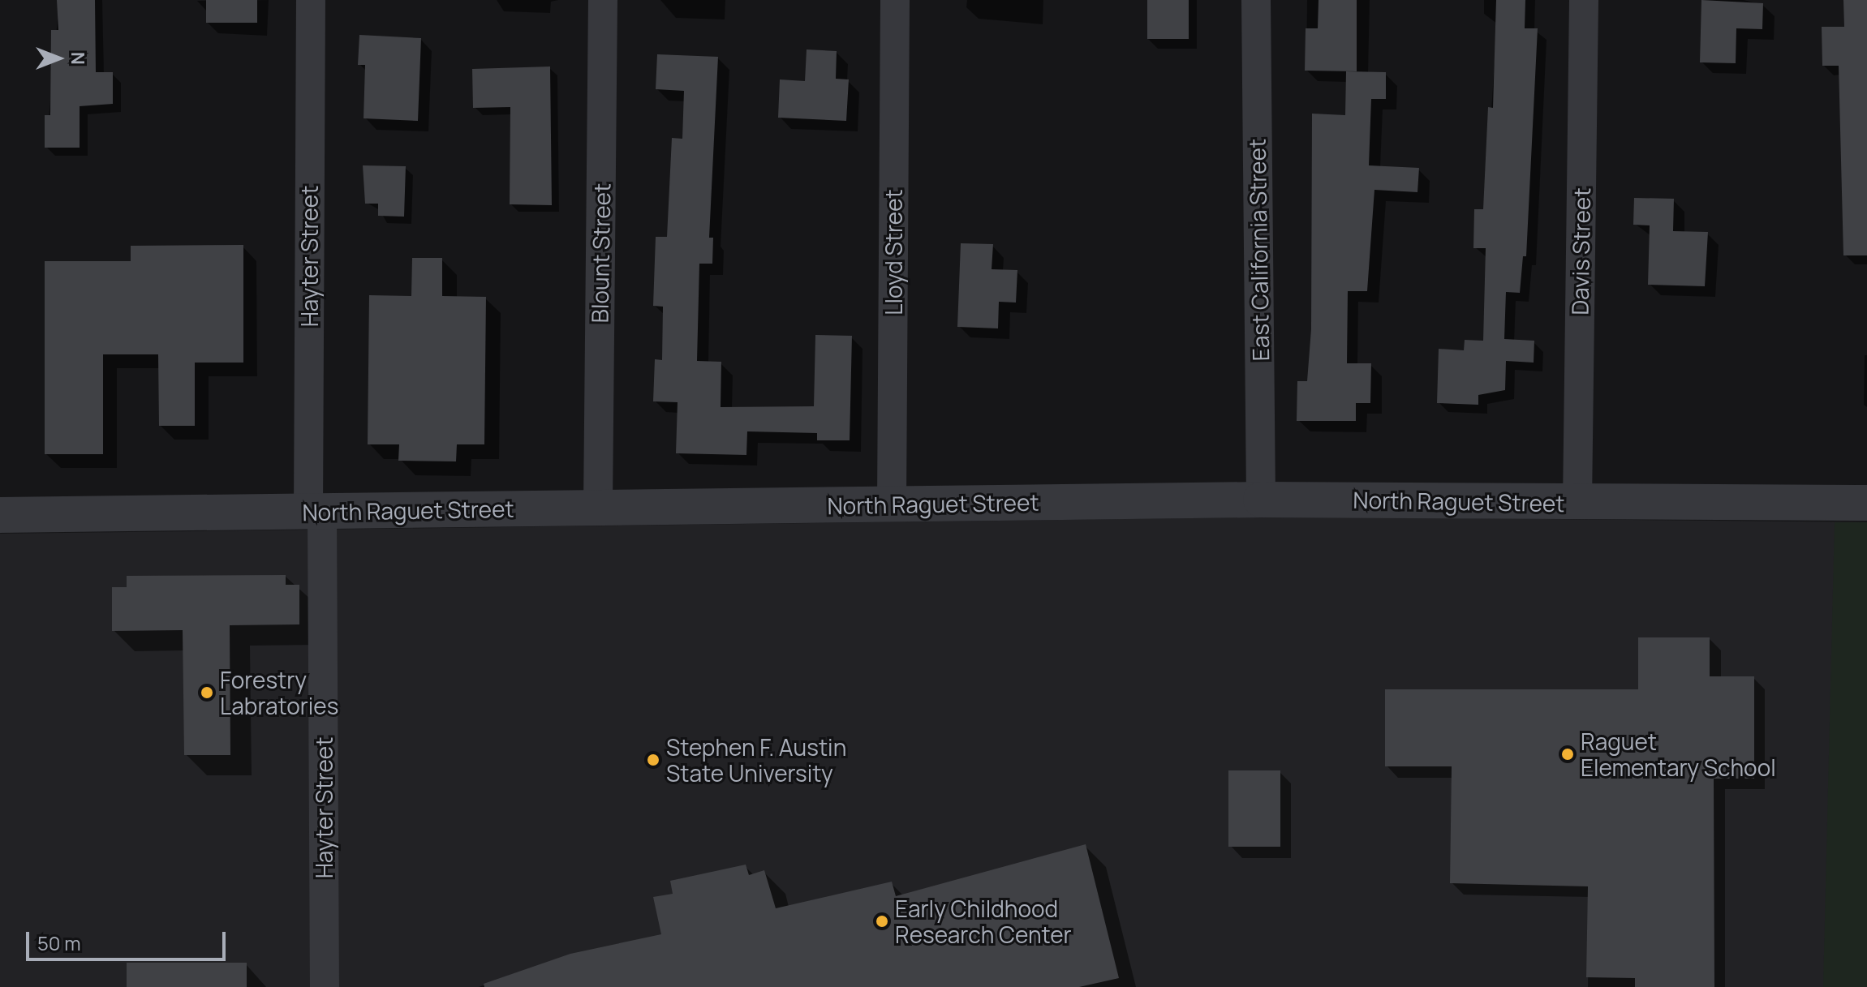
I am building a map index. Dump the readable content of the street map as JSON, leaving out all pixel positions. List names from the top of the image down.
{
  "streets": {
    "street": [
      "East California Street",
      "Davis Street",
      "Lloyd Street",
      "Blount Street",
      "Hayter Street",
      "North Raguet Street"
    ]
  },
  "crossings": [
    ["East California Street", "North Raguet Street"],
    ["Davis Street", "North Raguet Street"],
    ["Lloyd Street", "North Raguet Street"],
    ["Blount Street", "North Raguet Street"],
    ["Hayter Street", "North Raguet Street"]
  ],
  "places": [
    "Forestry Labratories",
    "Raguet Elementary School",
    "Stephen F. Austin State University",
    "Early Childhood Research Center"
  ],
  "scale_bar": "50 m",
  "north": "right"
}
